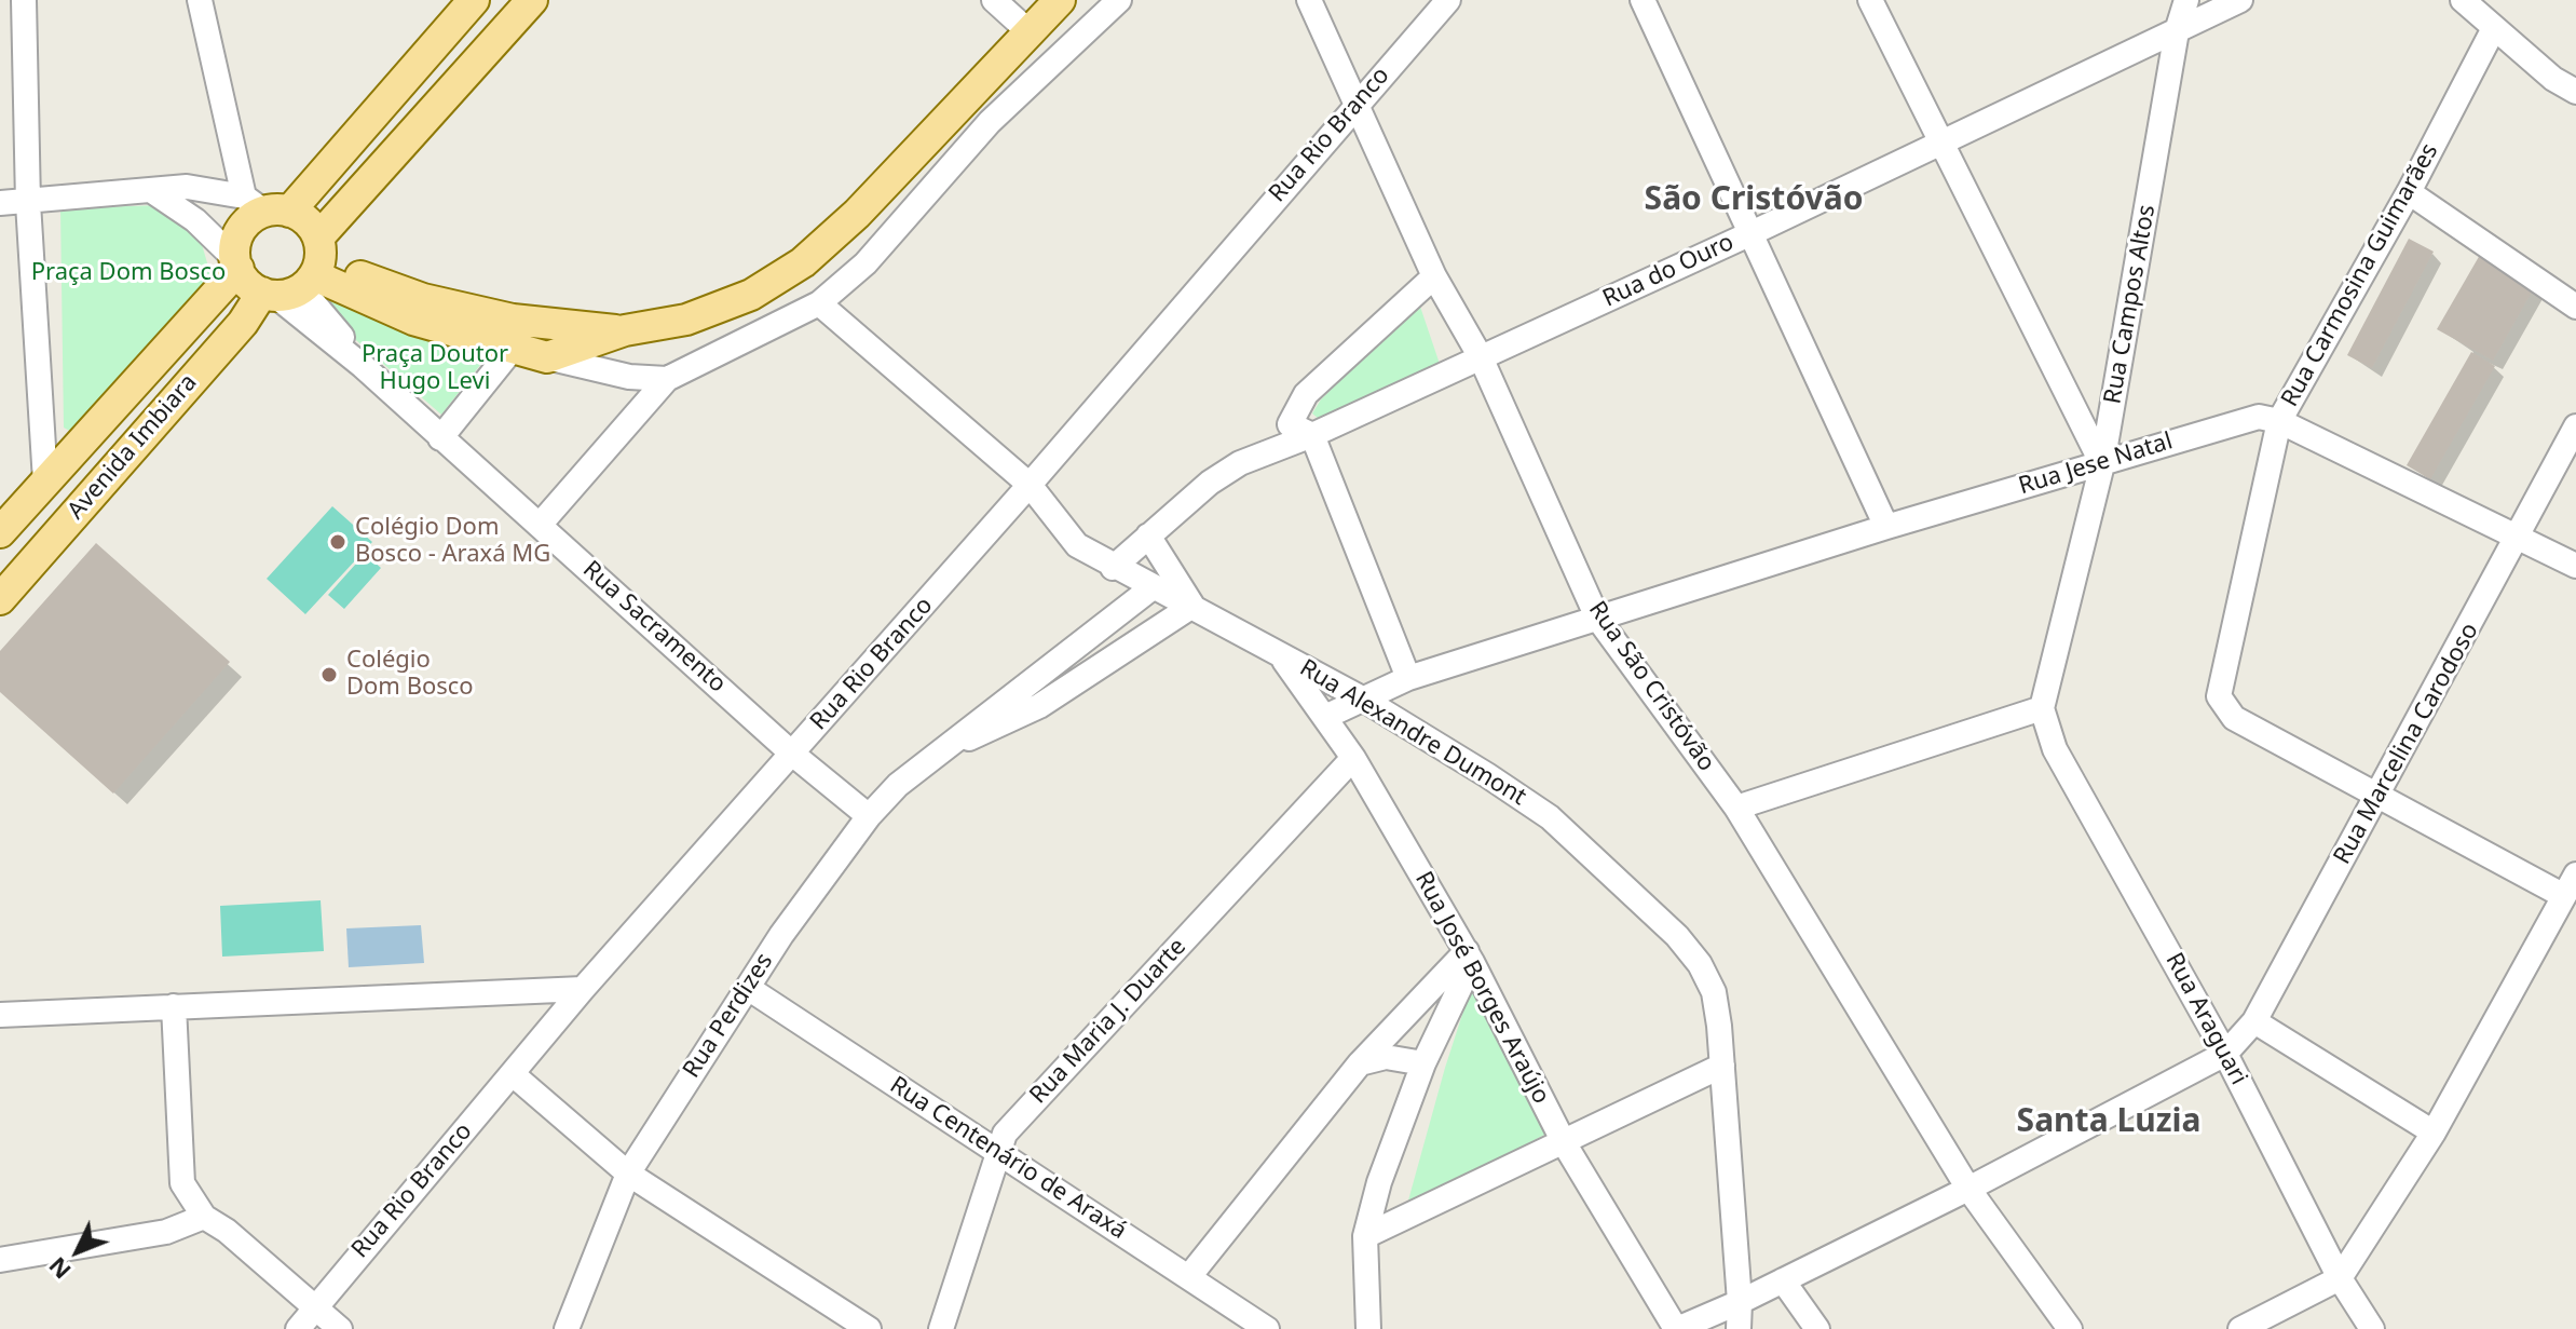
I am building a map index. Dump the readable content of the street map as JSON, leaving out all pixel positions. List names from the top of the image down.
{
  "streets": {
    "main road": ["Avenida Imbiara"],
    "street": [
      "Rua Rio Branco",
      "Rua do Ouro",
      "Rua Carmosina Guimarães",
      "Rua Campos Altos",
      "Rua Jese Natal",
      "Rua Sacramento",
      "Rua São Cristóvão",
      "Rua Alexandre Dumont",
      "Rua Marcelina Carodoso",
      "Rua José Borges Araújo",
      "Rua Perdizes",
      "Rua Araguari",
      "Rua Maria J. Duarte",
      "Rua Centenário de Araxá"
    ]
  },
  "crossings": [
    ["Rua Rio Branco", "Rua Sacramento"],
    ["Rua Rio Branco", "Rua São Cristóvão"],
    ["Rua Rio Branco", "Rua Alexandre Dumont"],
    ["Rua do Ouro", "Rua Campos Altos"],
    ["Rua do Ouro", "Rua São Cristóvão"],
    ["Rua do Ouro", "Rua Alexandre Dumont"],
    ["Rua Carmosina Guimarães", "Rua Jese Natal"],
    ["Rua Carmosina Guimarães", "Rua Marcelina Carodoso"],
    ["Rua Campos Altos", "Rua Jese Natal"],
    ["Rua Campos Altos", "Rua Araguari"],
    ["Avenida Imbiara", "Rua Sacramento"],
    ["Rua Jese Natal", "Rua São Cristóvão"],
    ["Rua Jese Natal", "Rua Alexandre Dumont"],
    ["Rua Jese Natal", "Rua Marcelina Carodoso"],
    ["Rua Jese Natal", "Rua José Borges Araújo"],
    ["Rua Sacramento", "Rua Perdizes"],
    ["Rua Alexandre Dumont", "Rua José Borges Araújo"],
    ["Rua Marcelina Carodoso", "Rua Araguari"],
    ["Rua José Borges Araújo", "Rua Maria J. Duarte"],
    ["Rua Perdizes", "Rua Centenário de Araxá"],
    ["Rua Maria J. Duarte", "Rua Centenário de Araxá"]
  ],
  "districts": ["São Cristóvão", "Santa Luzia"],
  "parks": ["Praça Dom Bosco", "Praça Doutor Hugo Levi"],
  "places": ["Colégio Dom Bosco - Araxá MG", "Colégio Dom Bosco"],
  "north": "bottom left"
}
